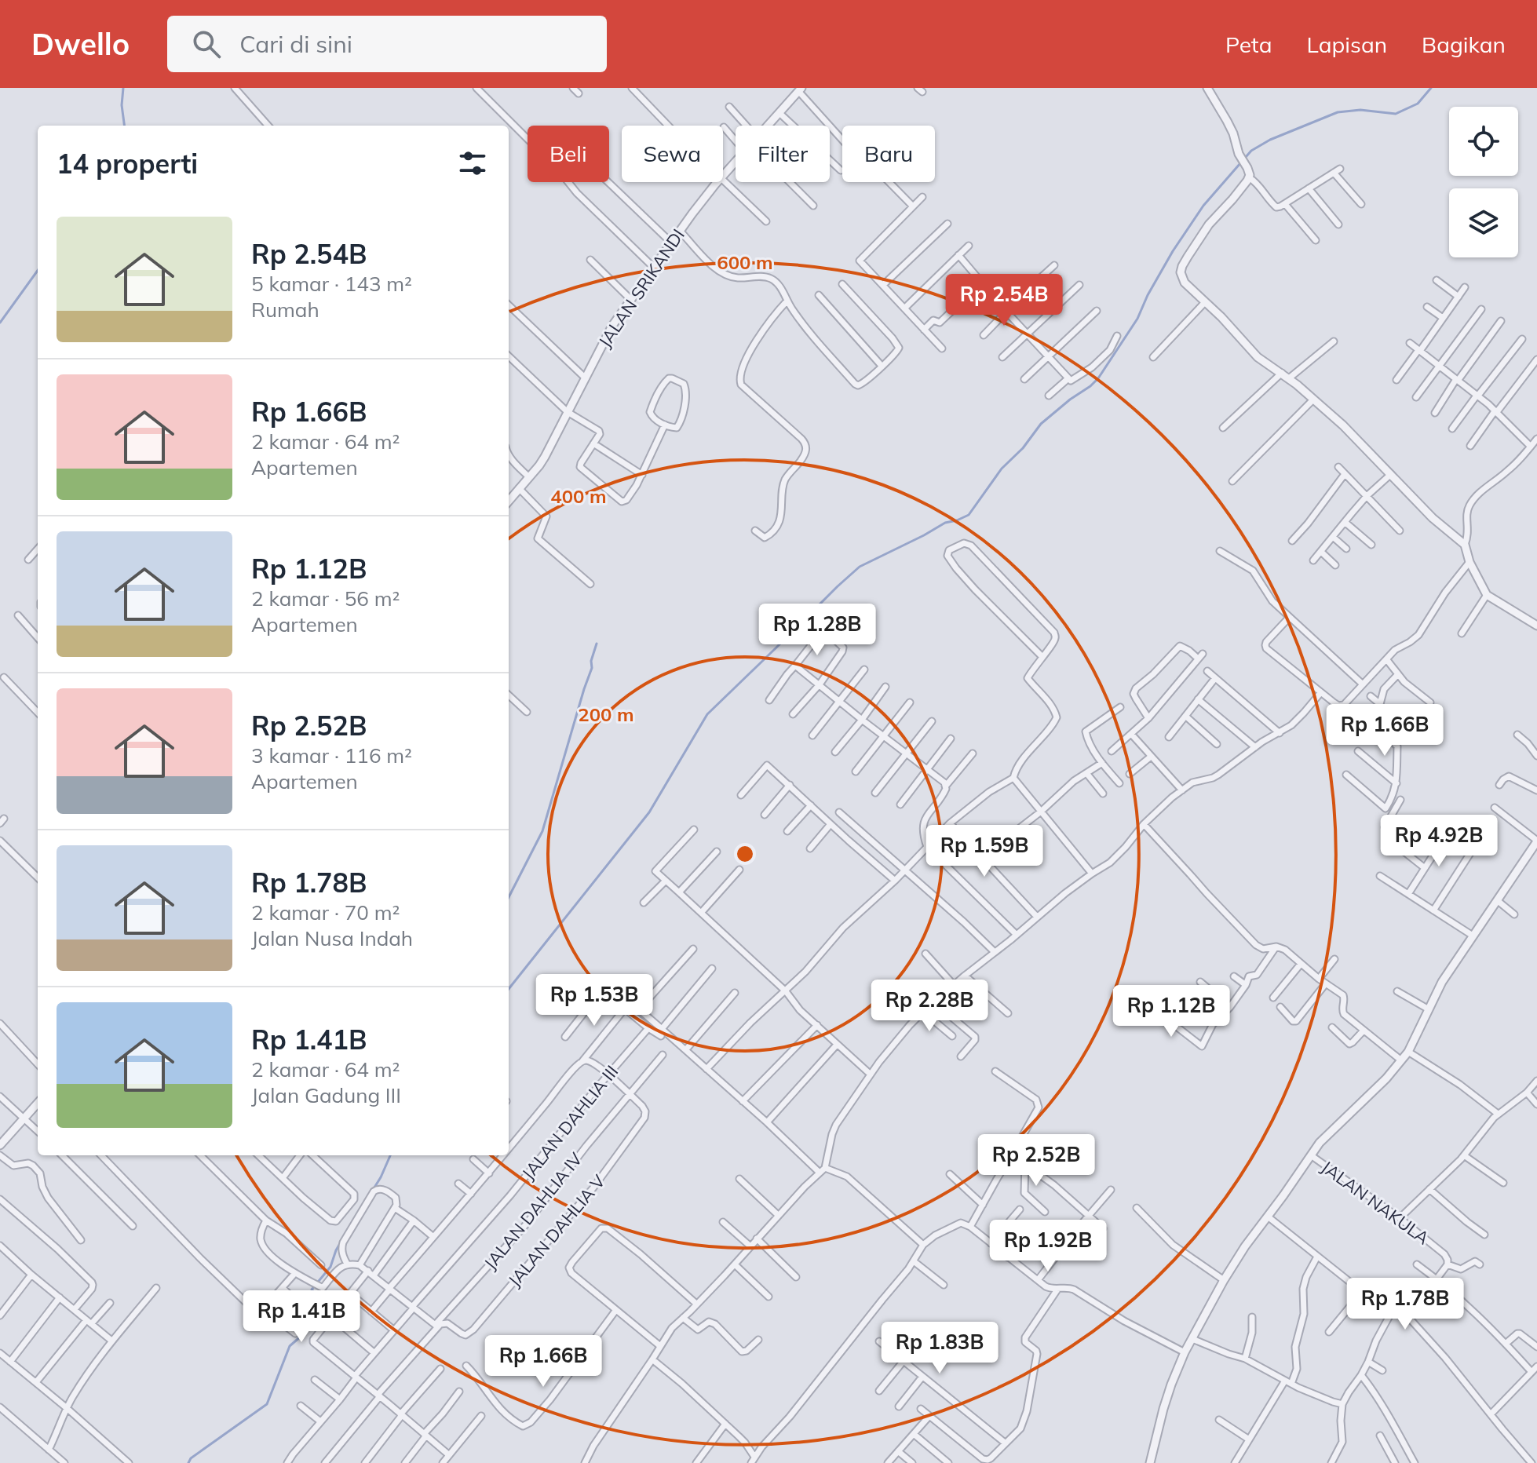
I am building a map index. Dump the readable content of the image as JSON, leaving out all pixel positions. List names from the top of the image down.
{
  "streets": {
    "street": [
      "JALAN SRIKANDI",
      "JALAN DAHLIA III",
      "JALAN NAKULA",
      "JALAN DAHLIA IV",
      "JALAN DAHLIA V"
    ]
  },
  "crossings": [
    ["JALAN DAHLIA IV", "JALAN DAHLIA V"]
  ],
  "page": {
    "header": "Dwello",
    "search": "Cari di sini",
    "nav": ["Peta", "Lapisan", "Bagikan"],
    "chip": [
      "Beli",
      "Sewa",
      "Filter",
      "Baru"
    ],
    "heading": "14 properti",
    "list": [
      {
        "name": "Rp 2.54B",
        "note": "5 kamar · 143 m² · Rumah"
      },
      {
        "name": "Rp 1.66B",
        "note": "2 kamar · 64 m² · Apartemen"
      },
      {
        "name": "Rp 1.12B",
        "note": "2 kamar · 56 m² · Apartemen"
      },
      {
        "name": "Rp 2.52B",
        "note": "3 kamar · 116 m² · Apartemen"
      },
      {
        "name": "Rp 1.78B",
        "note": "2 kamar · 70 m² · Jalan Nusa Indah"
      },
      {
        "name": "Rp 1.41B",
        "note": "2 kamar · 64 m² · Jalan Gadung III"
      }
    ],
    "price": [
      "Rp 2.54B",
      "Rp 1.28B",
      "Rp 1.66B",
      "Rp 4.92B",
      "Rp 1.59B",
      "Rp 1.53B",
      "Rp 2.28B",
      "Rp 1.12B",
      "Rp 2.52B",
      "Rp 1.92B",
      "Rp 1.78B",
      "Rp 1.41B",
      "Rp 1.83B",
      "Rp 1.66B"
    ]
  },
  "rings": ["600 m", "400 m", "200 m"]
}
